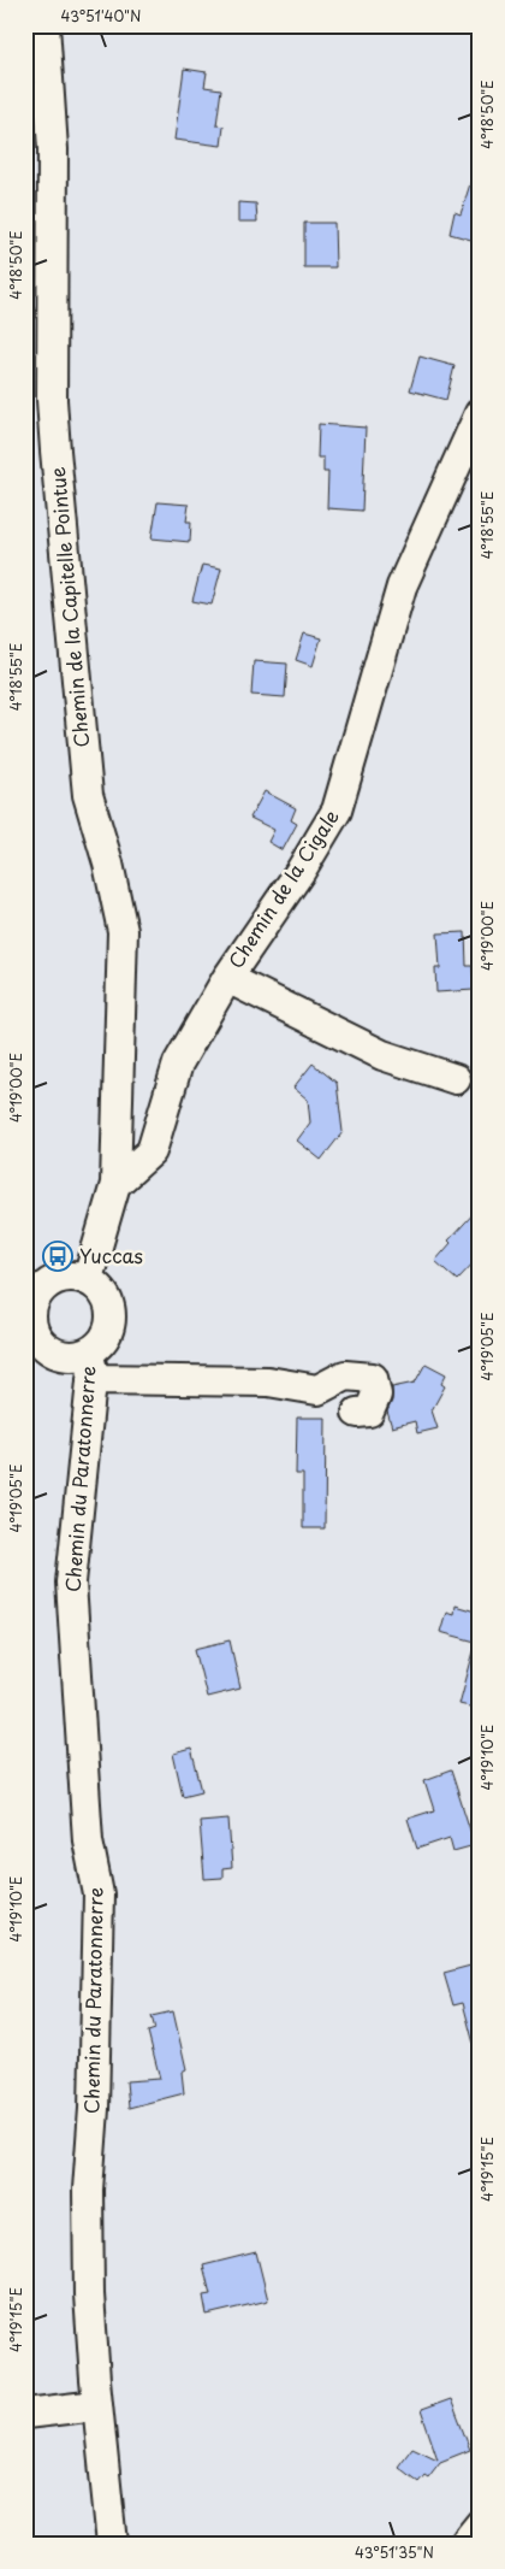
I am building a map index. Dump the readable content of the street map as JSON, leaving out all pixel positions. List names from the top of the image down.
{
  "streets": {
    "street": ["Chemin de la Capitelle Pointue", "Chemin de la Cigale", "Chemin du Paratonnerre"]
  },
  "crossings": [
    ["Chemin de la Capitelle Pointue", "Chemin de la Cigale"]
  ],
  "places": {
    "bus stop": ["Yuccas"]
  },
  "coordinates": [
    "43°51'40\"N",
    "4°18'50\"E",
    "4°18'55\"E",
    "4°19'00\"E",
    "4°19'05\"E",
    "4°19'10\"E",
    "4°19'15\"E",
    "43°51'35\"N"
  ]
}
